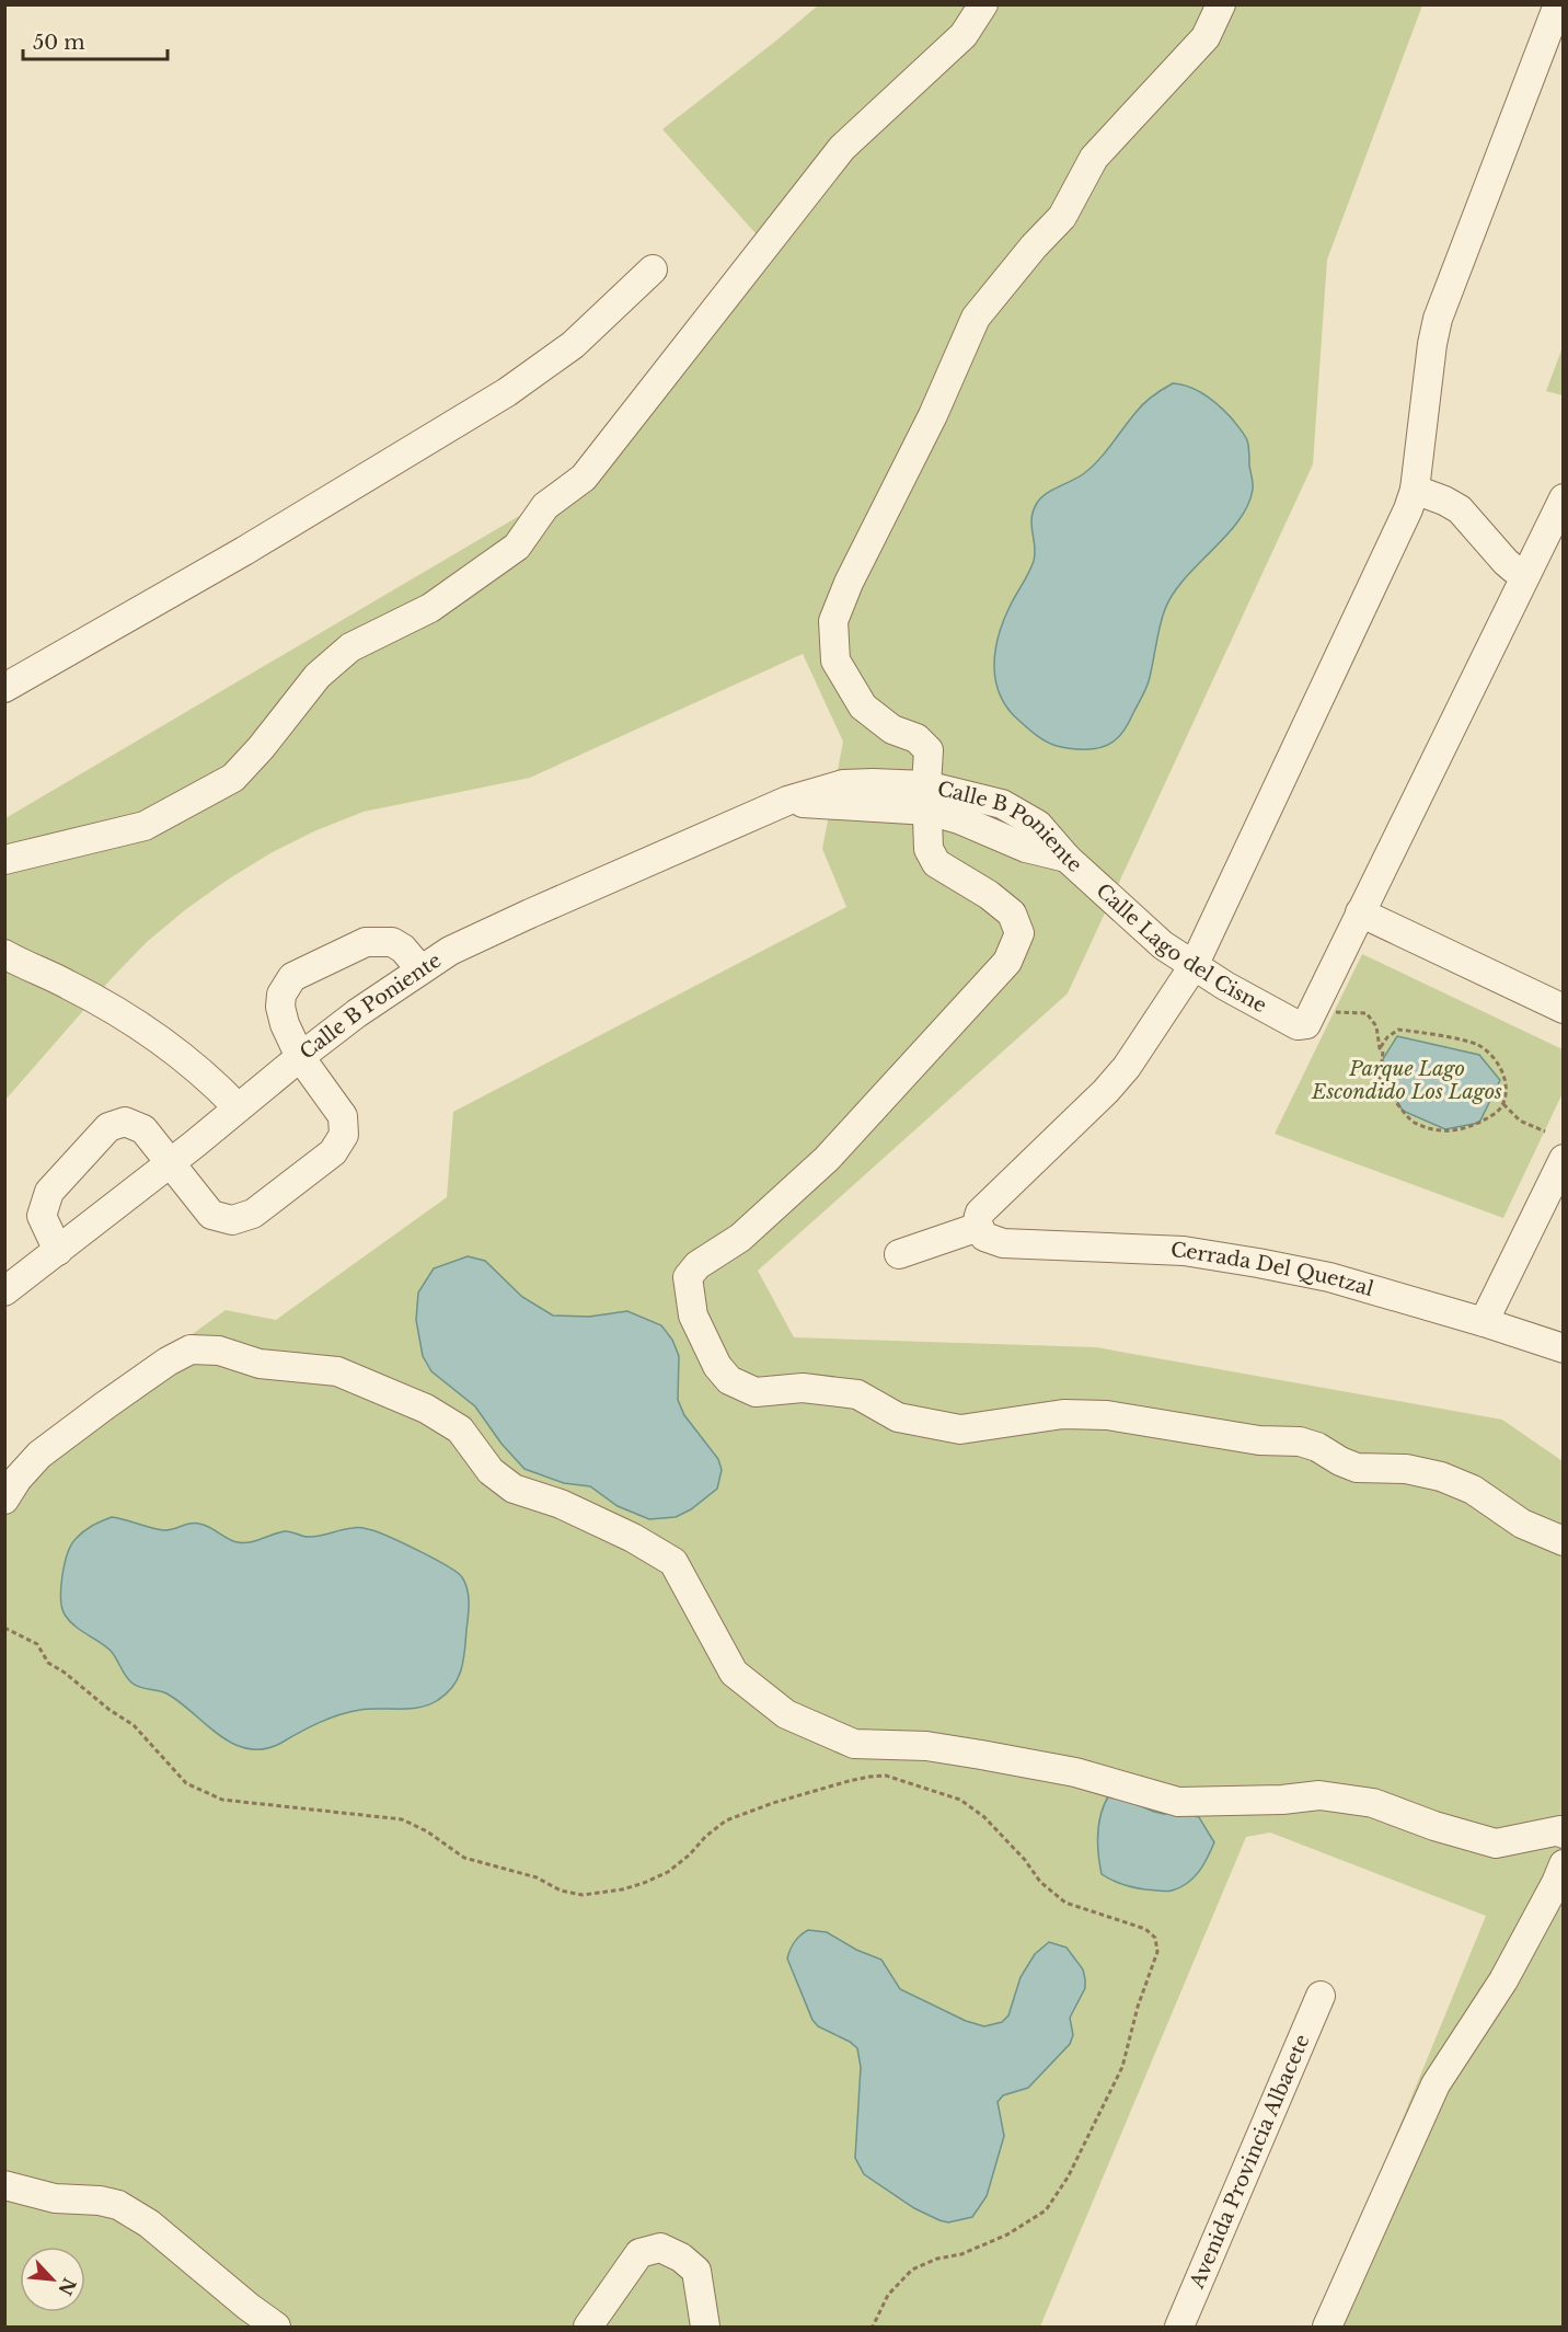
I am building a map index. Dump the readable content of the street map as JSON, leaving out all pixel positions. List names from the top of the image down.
{
  "streets": {
    "street": [
      "Calle B Poniente",
      "Calle Lago del Cisne",
      "Cerrada Del Quetzal",
      "Avenida Provincia Albacete"
    ]
  },
  "crossings": [
    ["Calle B Poniente", "Calle Lago del Cisne"]
  ],
  "parks": ["Parque Lago Escondido Los Lagos"],
  "scale_bar": "50 m",
  "north": "bottom right"
}
